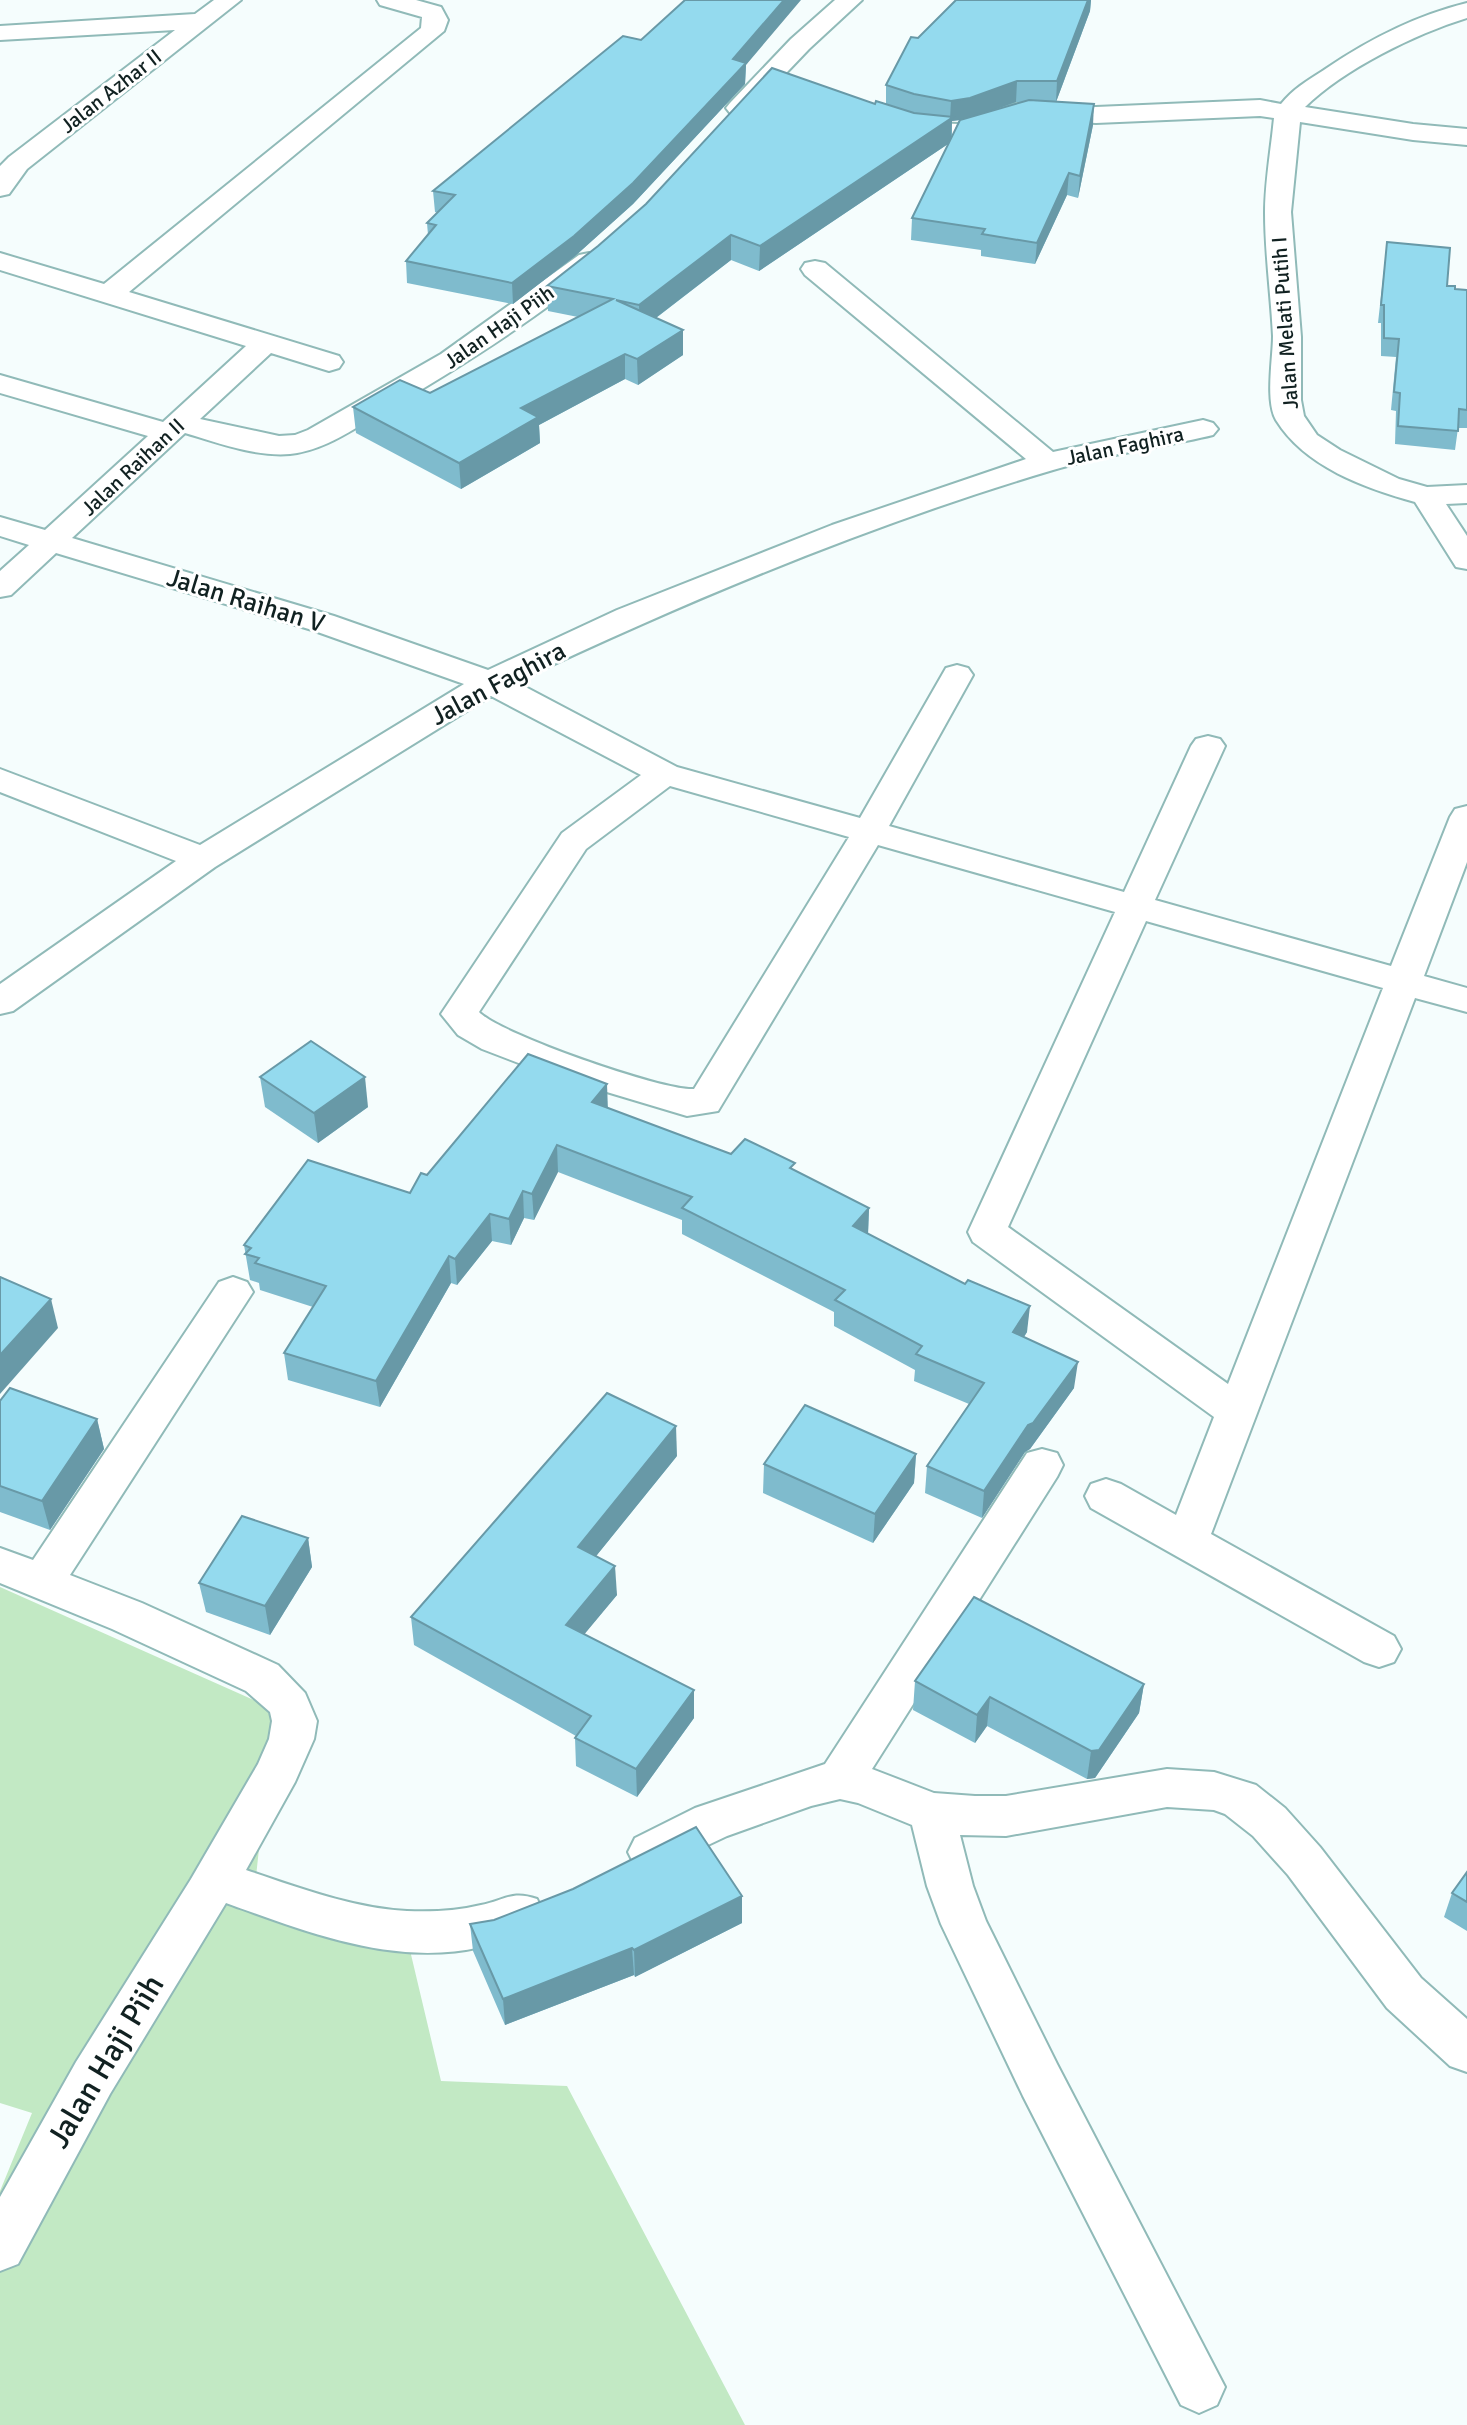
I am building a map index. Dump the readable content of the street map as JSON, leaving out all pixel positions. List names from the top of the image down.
{
  "streets": {
    "street": [
      "Jalan Azhar II",
      "Jalan Melati Putih I",
      "Jalan Haji Piih",
      "Jalan Faghira",
      "Jalan Raihan II",
      "Jalan Raihan V"
    ]
  },
  "crossings": [
    ["Jalan Haji Piih", "Jalan Raihan II"],
    ["Jalan Faghira", "Jalan Raihan V"],
    ["Jalan Raihan II", "Jalan Raihan V"]
  ]
}
